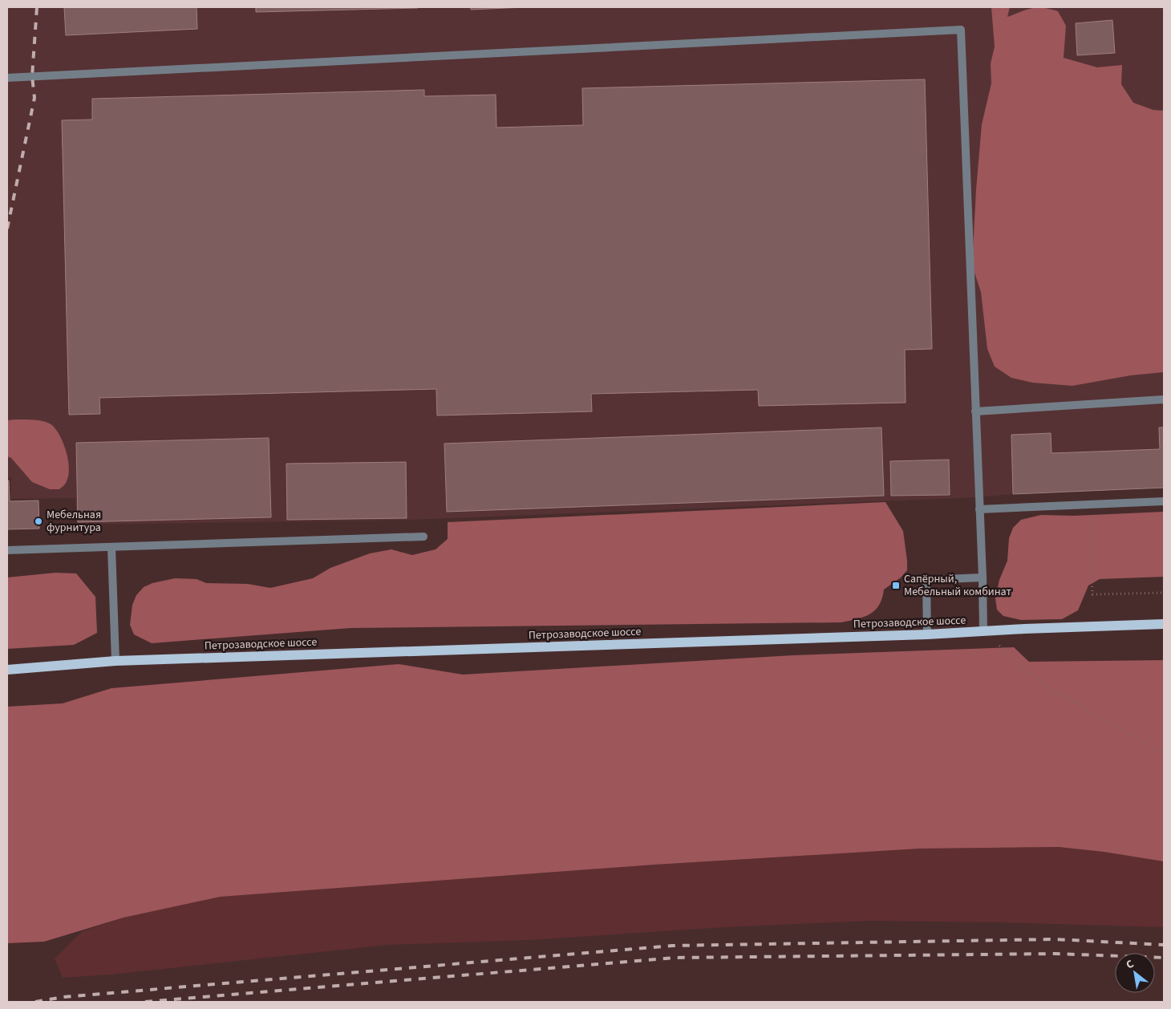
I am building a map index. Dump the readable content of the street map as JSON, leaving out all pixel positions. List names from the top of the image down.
{
  "streets": {
    "main road": ["Петрозаводское шоссе"]
  },
  "places": {
    "other": ["Мебельная фурнитура"],
    "transit": ["Сапёрный, Мебельный комбинат"]
  },
  "north": "top left"
}
